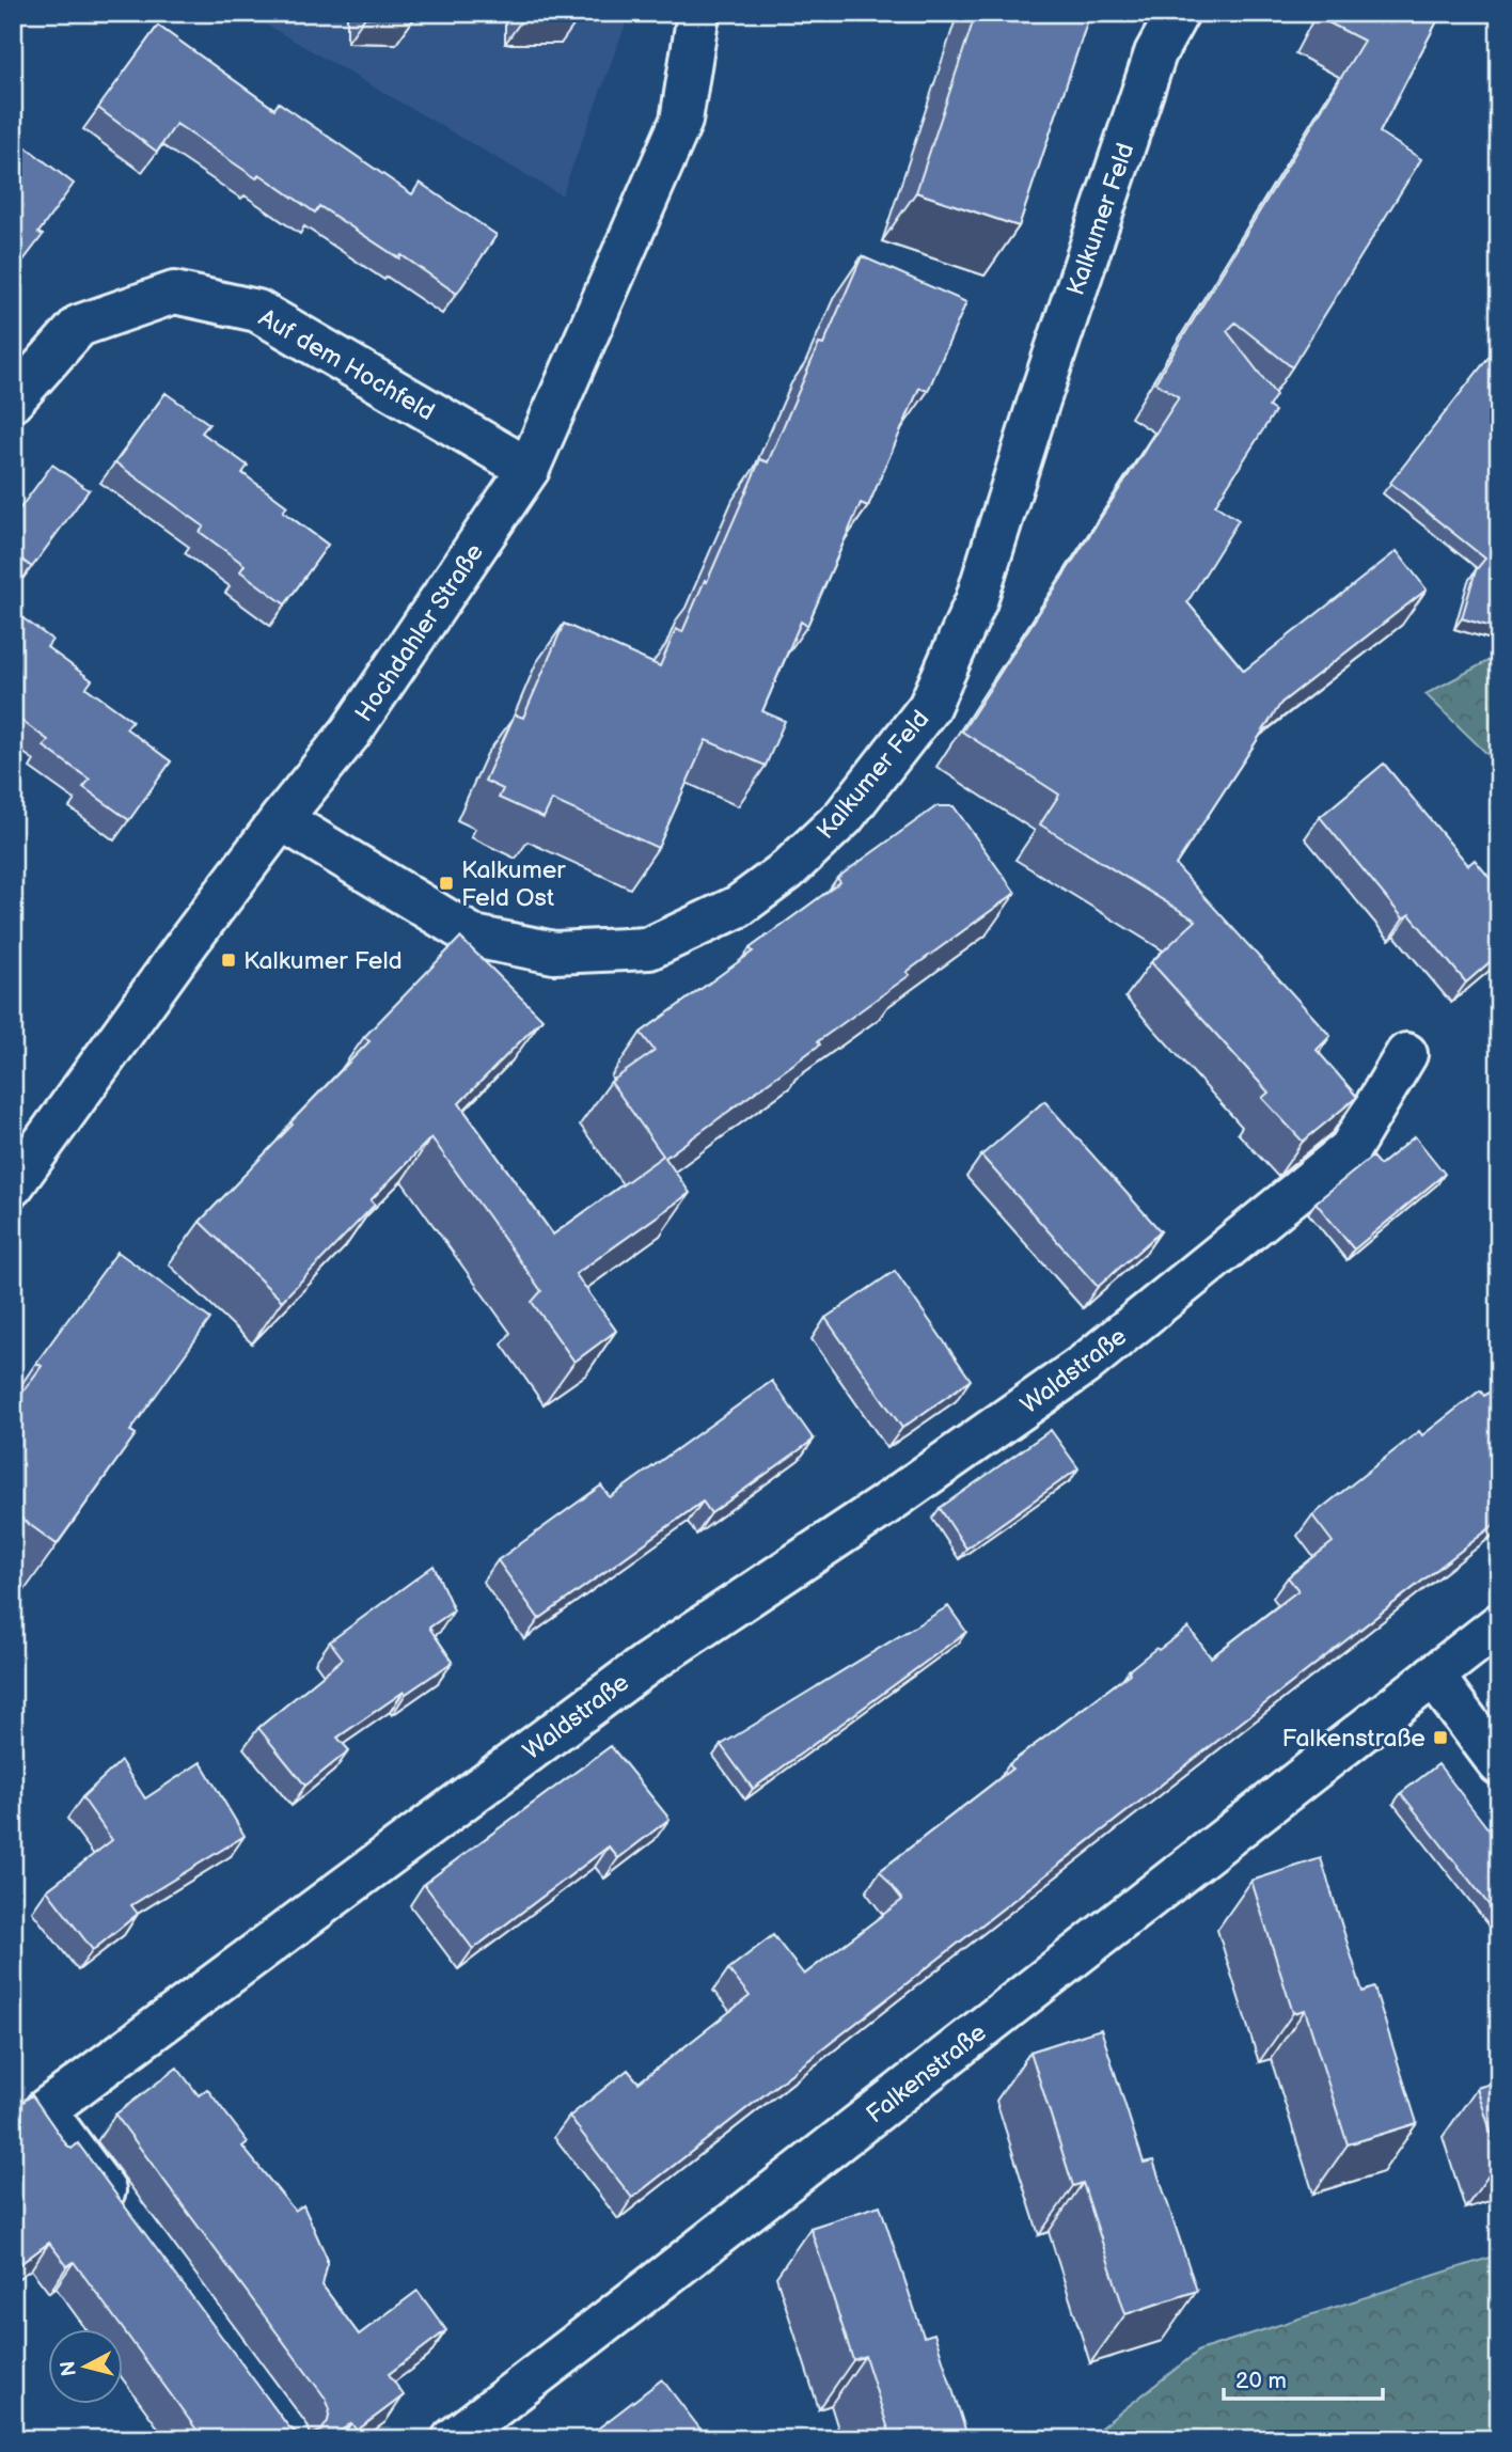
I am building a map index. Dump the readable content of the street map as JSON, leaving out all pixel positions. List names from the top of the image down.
{
  "streets": {
    "street": [
      "Kalkumer Feld",
      "Auf dem Hochfeld",
      "Hochdahler Straße",
      "Waldstraße",
      "Falkenstraße"
    ]
  },
  "crossings": [
    ["Kalkumer Feld", "Hochdahler Straße"],
    ["Auf dem Hochfeld", "Hochdahler Straße"]
  ],
  "places": {
    "transit": ["Kalkumer Feld Ost", "Kalkumer Feld", "Falkenstraße"]
  },
  "scale_bar": "20 m",
  "north": "left"
}
